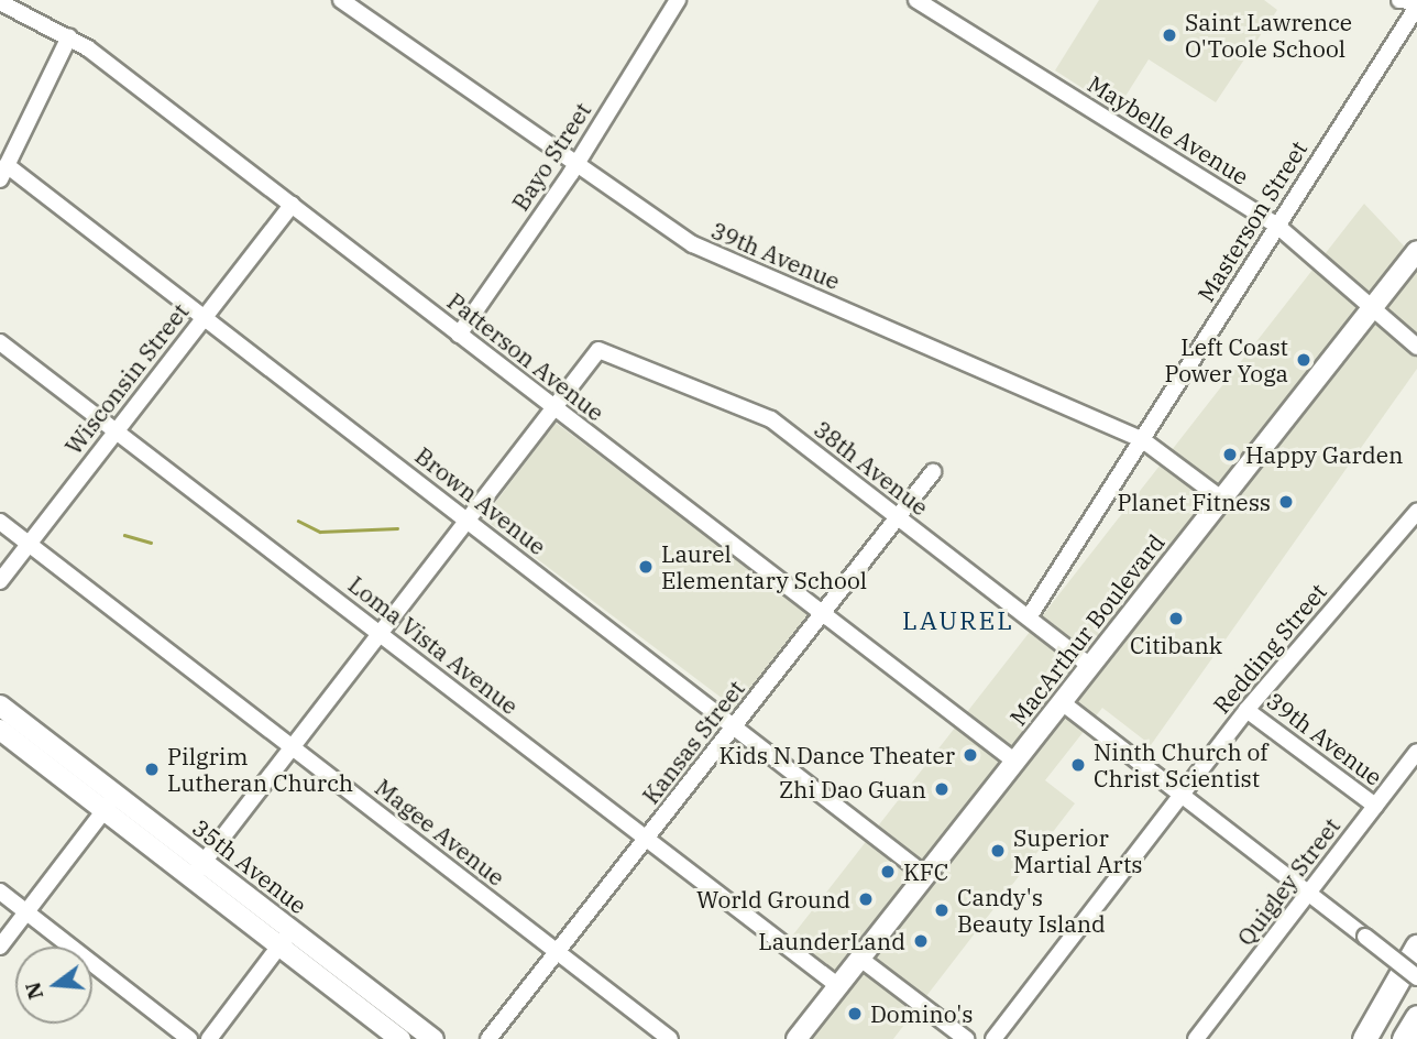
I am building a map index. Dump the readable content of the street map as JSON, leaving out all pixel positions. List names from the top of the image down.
{
  "streets": {
    "main road": ["MacArthur Boulevard", "35th Avenue"],
    "street": [
      "Maybelle Avenue",
      "Bayo Street",
      "Masterson Street",
      "39th Avenue",
      "Patterson Avenue",
      "Wisconsin Street",
      "38th Avenue",
      "Brown Avenue",
      "Loma Vista Avenue",
      "Redding Street",
      "Kansas Street",
      "Magee Avenue",
      "Quigley Street"
    ]
  },
  "crossings": [
    ["Maybelle Avenue", "Masterson Street"],
    ["Maybelle Avenue", "MacArthur Boulevard"],
    ["Bayo Street", "39th Avenue"],
    ["Bayo Street", "Patterson Avenue"],
    ["Masterson Street", "39th Avenue"],
    ["Masterson Street", "38th Avenue"],
    ["39th Avenue", "MacArthur Boulevard"],
    ["39th Avenue", "Redding Street"],
    ["39th Avenue", "Quigley Street"],
    ["Patterson Avenue", "Wisconsin Street"],
    ["Patterson Avenue", "38th Avenue"],
    ["Patterson Avenue", "MacArthur Boulevard"],
    ["Patterson Avenue", "Kansas Street"],
    ["Wisconsin Street", "Brown Avenue"],
    ["Wisconsin Street", "Loma Vista Avenue"],
    ["Wisconsin Street", "Magee Avenue"],
    ["38th Avenue", "MacArthur Boulevard"],
    ["38th Avenue", "Kansas Street"],
    ["Brown Avenue", "MacArthur Boulevard"],
    ["Brown Avenue", "Kansas Street"],
    ["MacArthur Boulevard", "Loma Vista Avenue"],
    ["Loma Vista Avenue", "Kansas Street"],
    ["Kansas Street", "Magee Avenue"]
  ],
  "districts": ["LAUREL"],
  "places": [
    "Saint Lawrence O'Toole School",
    "Left Coast Power Yoga",
    "Happy Garden",
    "Planet Fitness",
    "Laurel Elementary School",
    "Citibank",
    "Kids N Dance Theater",
    "Ninth Church of Christ Scientist",
    "Pilgrim Lutheran Church",
    "Zhi Dao Guan",
    "Superior Martial Arts",
    "KFC",
    "World Ground",
    "Candy's Beauty Island",
    "LaunderLand",
    "Domino's"
  ],
  "north": "left"
}
